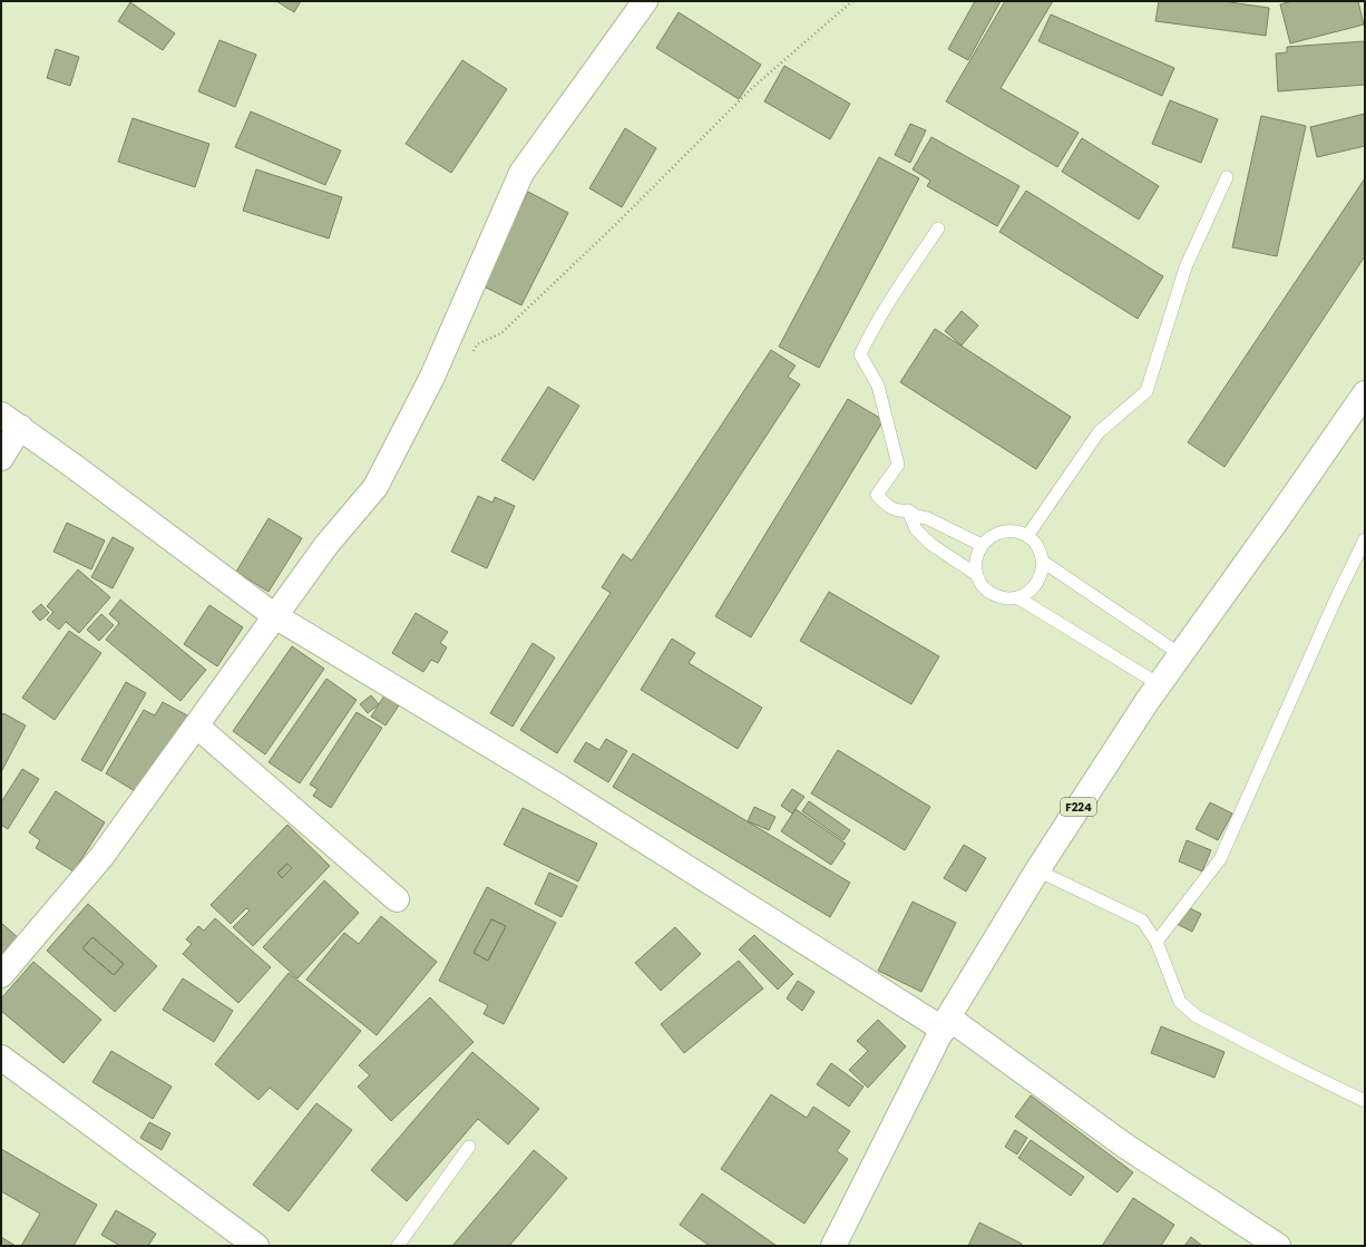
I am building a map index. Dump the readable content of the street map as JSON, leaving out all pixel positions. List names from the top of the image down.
{
  "streets": {
    "street": ["F224"]
  }
}
